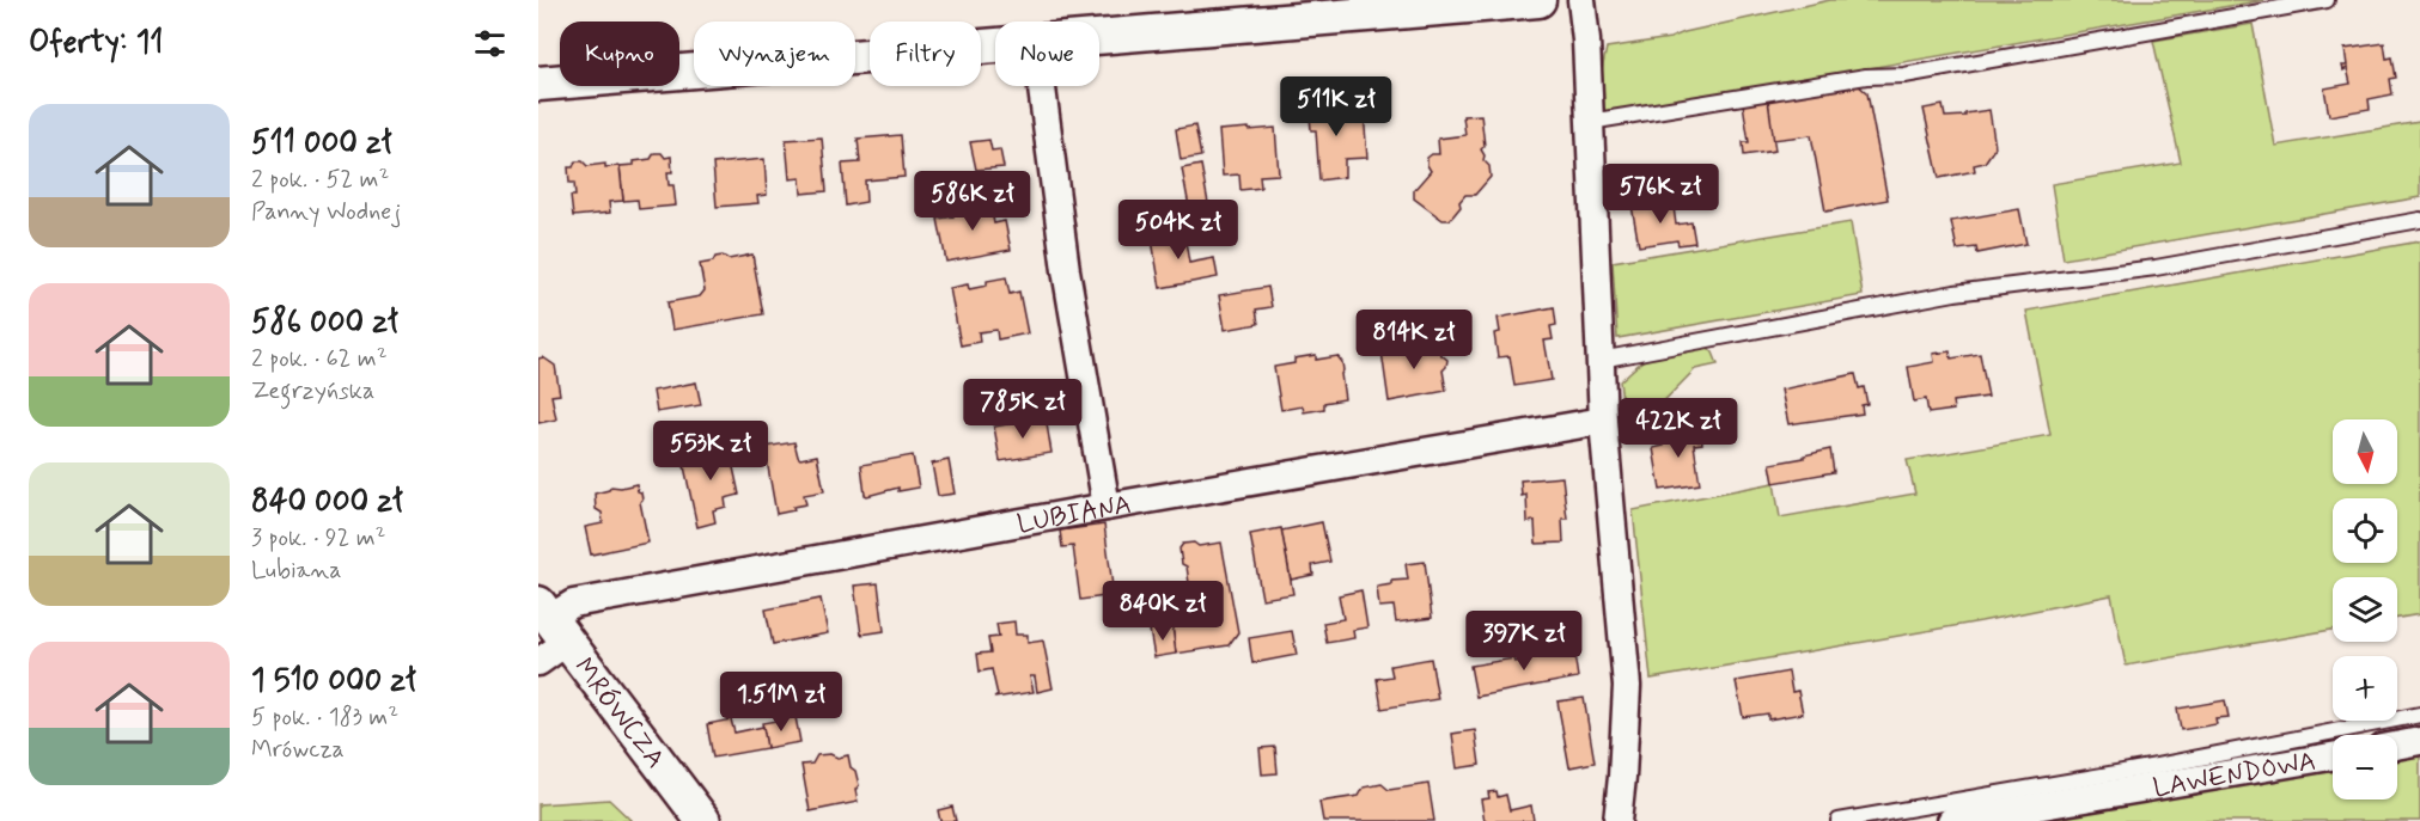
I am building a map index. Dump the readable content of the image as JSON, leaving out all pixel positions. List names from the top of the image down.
{
  "streets": {
    "street": ["LUBIANA", "MRÓWCZA", "LAWENDOWA"]
  },
  "crossings": [
    ["LUBIANA", "MRÓWCZA"]
  ],
  "north": "bottom",
  "page": {
    "heading": "Oferty: 11",
    "chip": [
      "Kupno",
      "Wynajem",
      "Filtry",
      "Nowe"
    ],
    "price": [
      "511K zł",
      "576K zł",
      "586K zł",
      "504K zł",
      "814K zł",
      "785K zł",
      "422K zł",
      "553K zł",
      "840K zł",
      "397K zł",
      "1.51M zł"
    ],
    "list": [
      {
        "name": "511 000 zł",
        "note": "2 pok. · 52 m² · Panny Wodnej"
      },
      {
        "name": "586 000 zł",
        "note": "2 pok. · 62 m² · Zegrzyńska"
      },
      {
        "name": "840 000 zł",
        "note": "3 pok. · 92 m² · Lubiana"
      },
      {
        "name": "1 510 000 zł",
        "note": "5 pok. · 183 m² · Mrówcza"
      }
    ],
    "map_buttons": ["+", "−"]
  }
}
